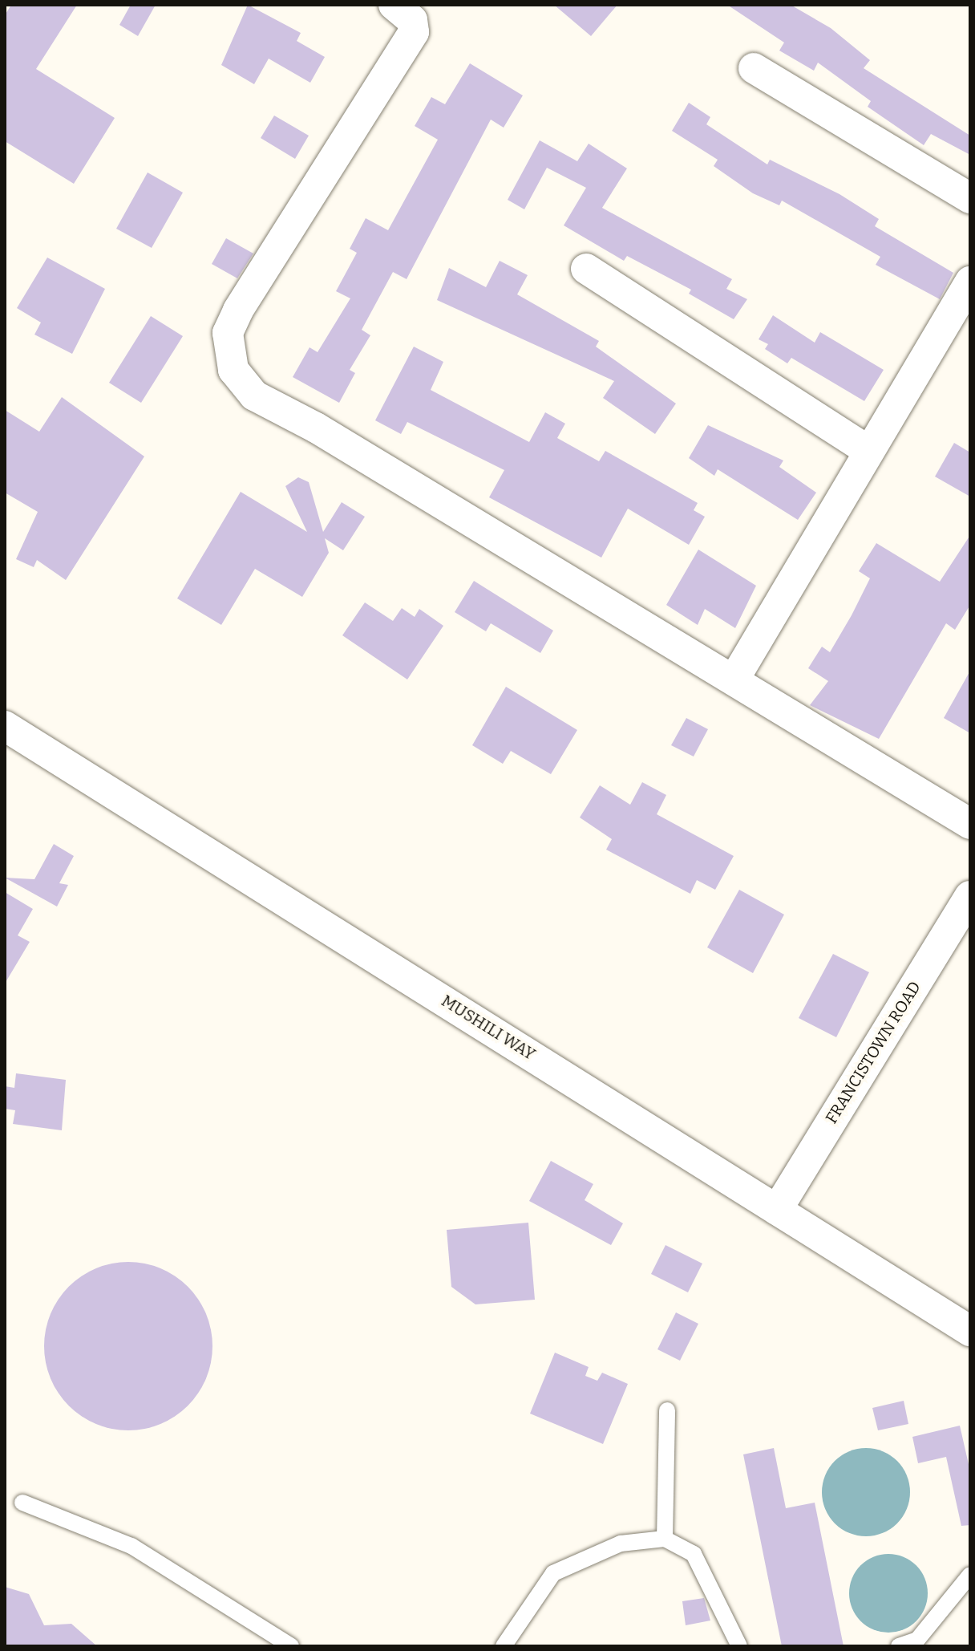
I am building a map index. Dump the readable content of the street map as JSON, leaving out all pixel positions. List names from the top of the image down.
{
  "streets": {
    "street": ["MUSHILI WAY", "FRANCISTOWN ROAD"]
  },
  "crossings": [
    ["MUSHILI WAY", "FRANCISTOWN ROAD"]
  ]
}
